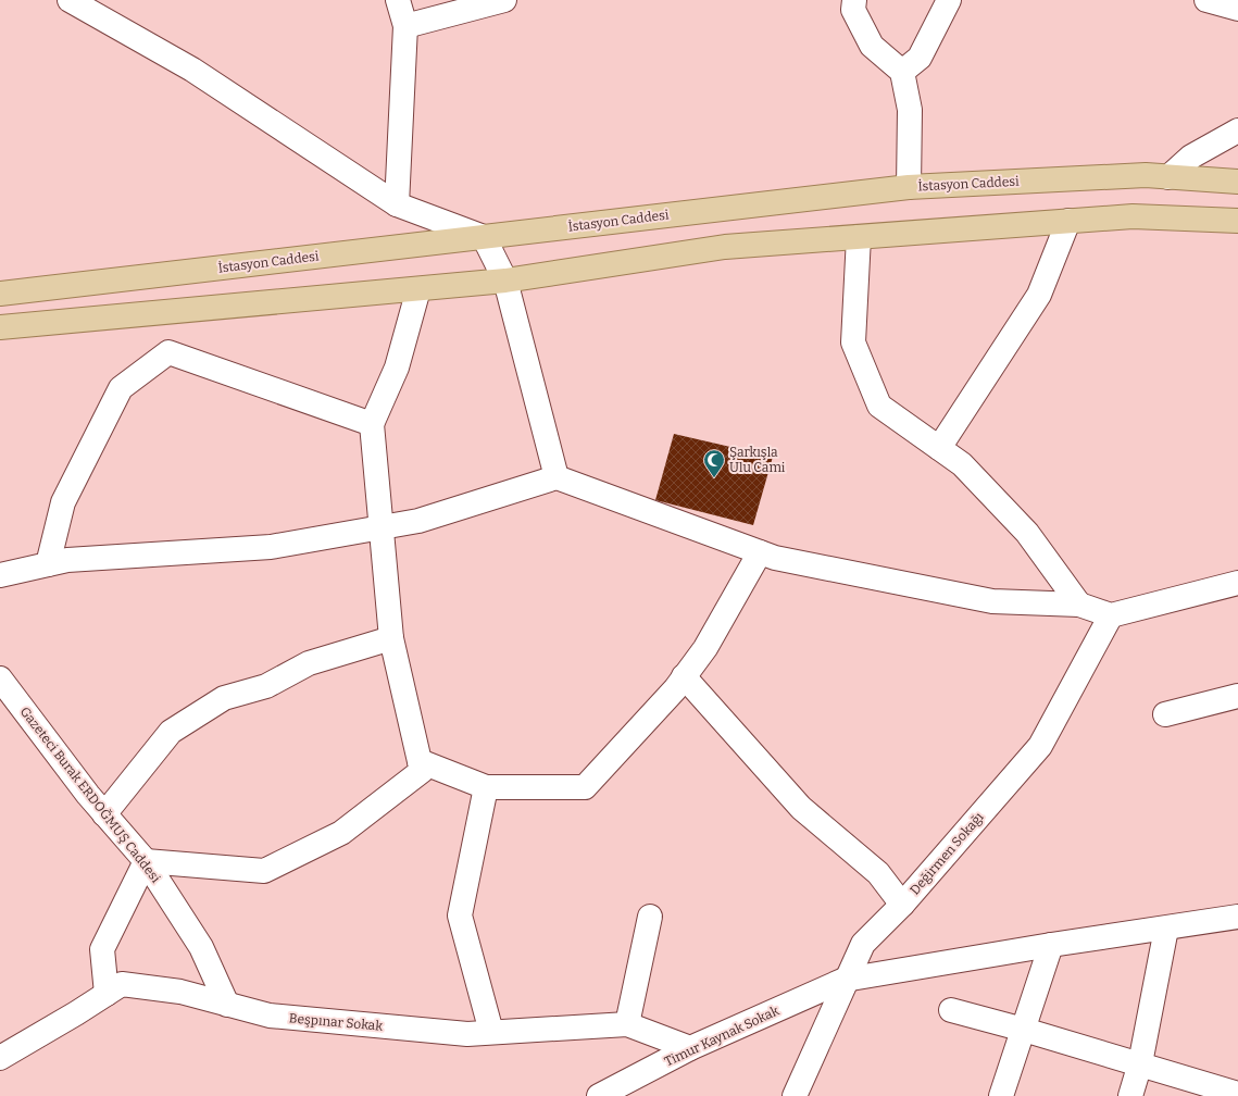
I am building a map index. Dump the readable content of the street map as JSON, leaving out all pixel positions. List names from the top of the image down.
{
  "streets": {
    "main road": ["İstasyon Caddesi"],
    "street": [
      "Gazeteci Burak ERDOĞMUŞ Caddesi",
      "Değirmen Sokağı",
      "Beşpınar Sokak",
      "Timur Kaynak Sokak"
    ]
  },
  "crossings": [
    ["Gazeteci Burak ERDOĞMUŞ Caddesi", "Beşpınar Sokak"],
    ["Değirmen Sokağı", "Timur Kaynak Sokak"],
    ["Beşpınar Sokak", "Timur Kaynak Sokak"]
  ],
  "places": {
    "mosque": ["Şarkışla Ulu Cami"]
  }
}
